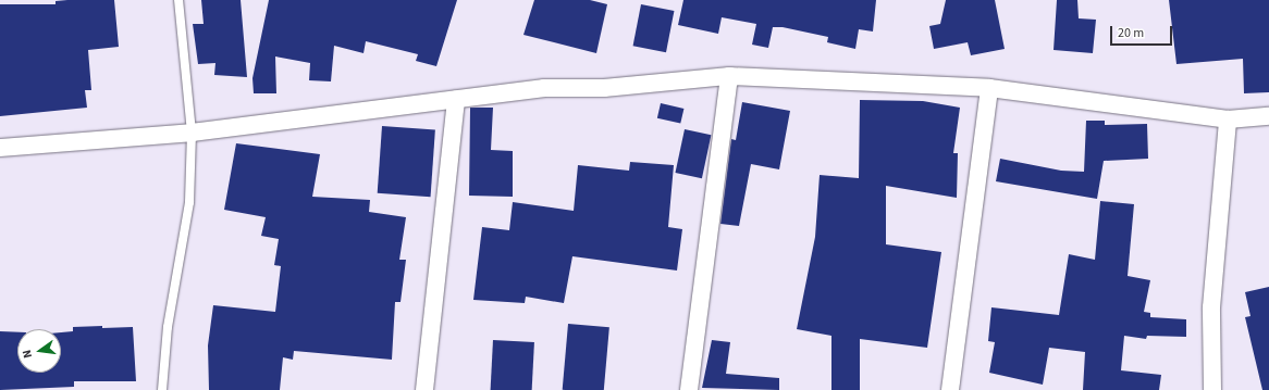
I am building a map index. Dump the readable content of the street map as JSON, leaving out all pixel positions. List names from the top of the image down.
{
  "scale_bar": "20 m",
  "north": "left"
}
